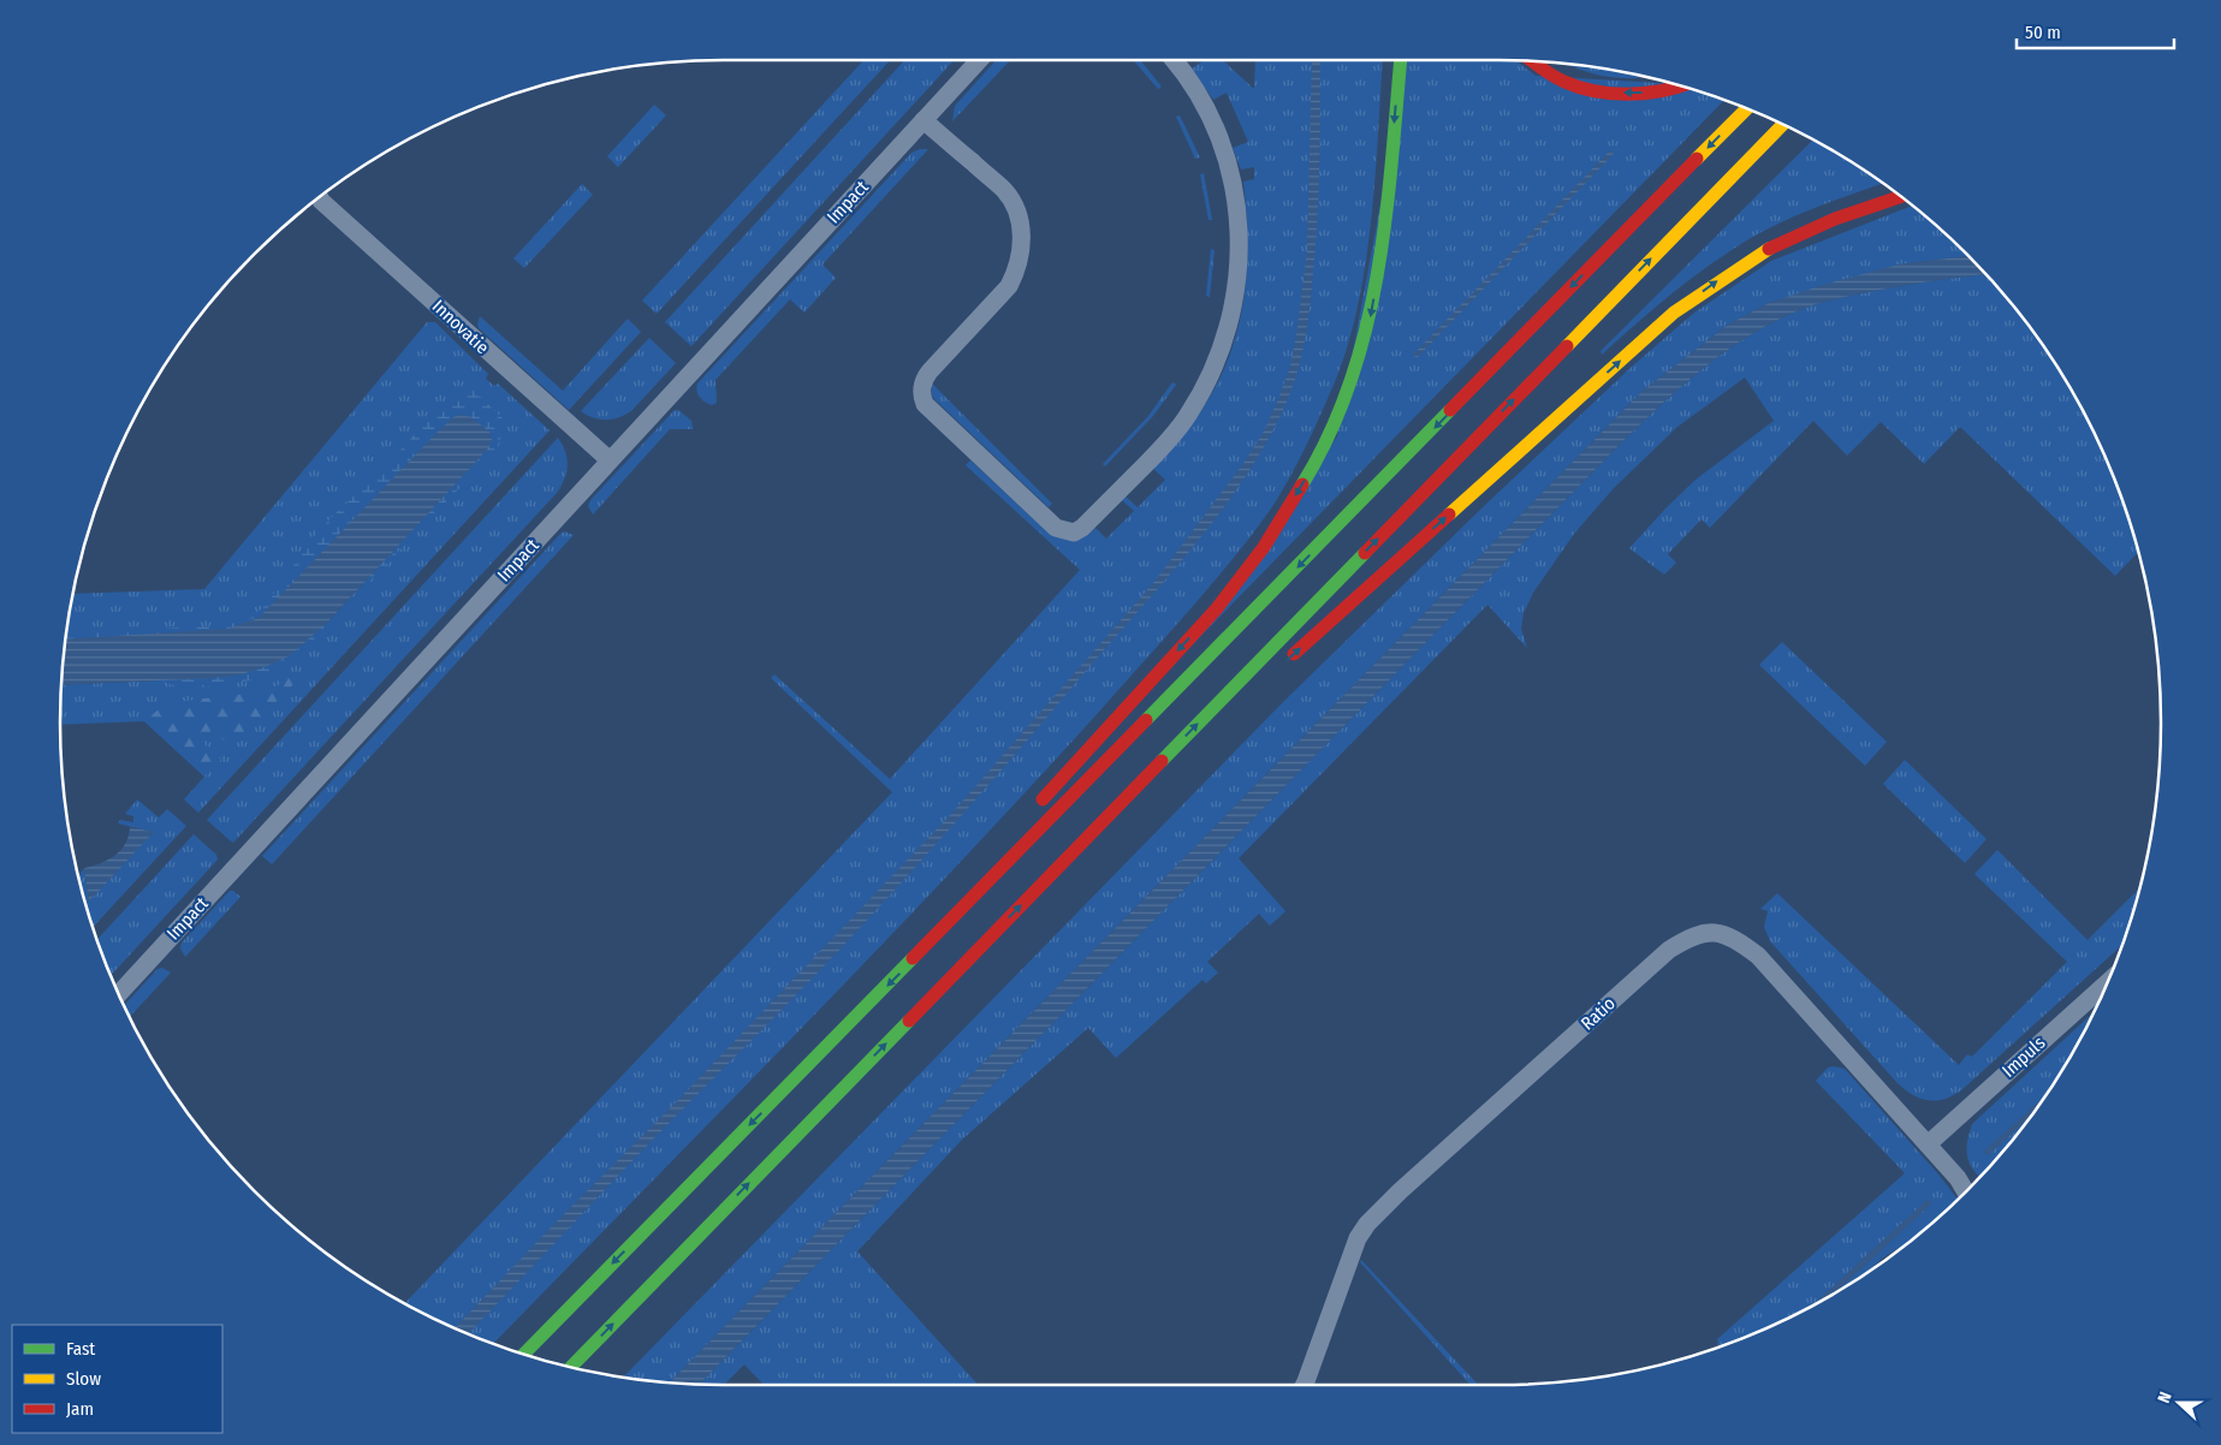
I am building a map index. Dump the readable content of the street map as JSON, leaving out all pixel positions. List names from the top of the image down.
{
  "streets": {
    "street": [
      "Impact",
      "Innovatie",
      "Ratio",
      "Impuls"
    ]
  },
  "crossings": [
    ["Impact", "Innovatie"],
    ["Ratio", "Impuls"]
  ],
  "legend": ["Fast", "Slow", "Jam"],
  "scale_bar": "50 m",
  "north": "left"
}
